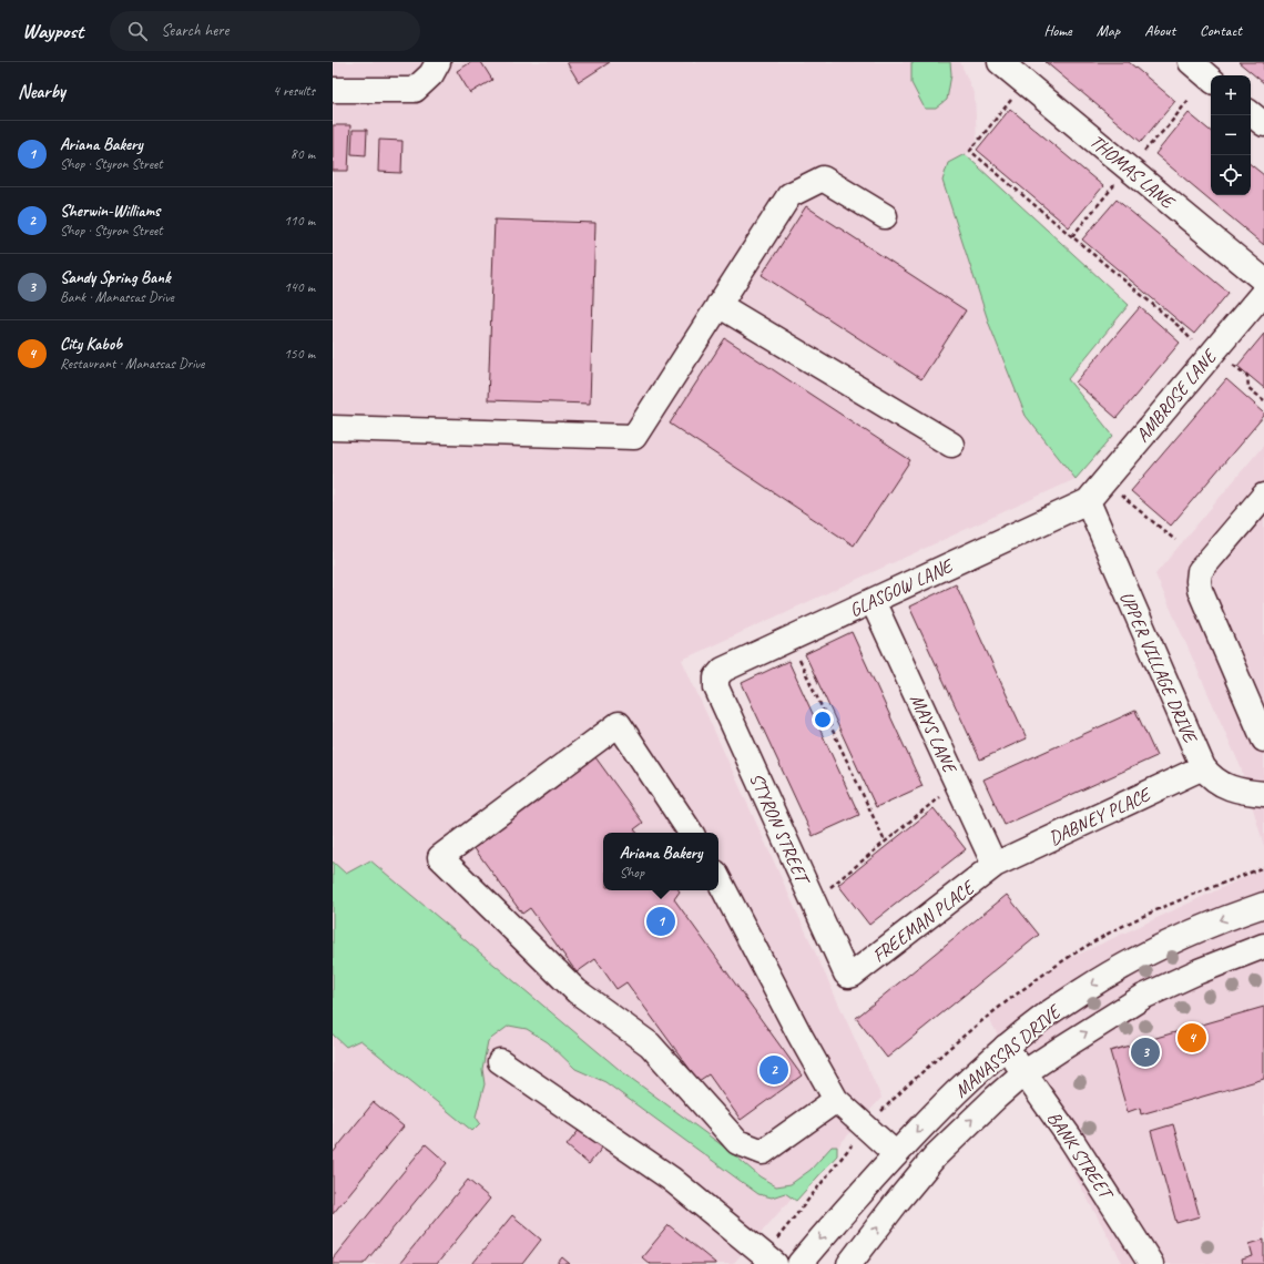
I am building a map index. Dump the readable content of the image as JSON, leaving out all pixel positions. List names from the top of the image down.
{
  "streets": {
    "street": [
      "THOMAS LANE",
      "AMBROSE LANE",
      "GLASGOW LANE",
      "UPPER VILLAGE DRIVE",
      "MAYS LANE",
      "DABNEY PLACE",
      "STYRON STREET",
      "FREEMAN PLACE",
      "MANASSAS DRIVE",
      "BANK STREET"
    ]
  },
  "crossings": [
    ["AMBROSE LANE", "GLASGOW LANE"],
    ["AMBROSE LANE", "UPPER VILLAGE DRIVE"],
    ["GLASGOW LANE", "UPPER VILLAGE DRIVE"],
    ["GLASGOW LANE", "MAYS LANE"],
    ["GLASGOW LANE", "STYRON STREET"],
    ["UPPER VILLAGE DRIVE", "DABNEY PLACE"],
    ["MAYS LANE", "DABNEY PLACE"],
    ["MAYS LANE", "FREEMAN PLACE"],
    ["DABNEY PLACE", "FREEMAN PLACE"],
    ["STYRON STREET", "FREEMAN PLACE"],
    ["MANASSAS DRIVE", "BANK STREET"]
  ],
  "page": {
    "header": "Waypost",
    "search": "Search here",
    "nav": [
      "Home",
      "Map",
      "About",
      "Contact"
    ],
    "heading": ["Nearby", "4 results"],
    "map_buttons": ["+", "−"],
    "list": [
      {
        "mark": "1",
        "name": "Ariana Bakery",
        "note": "Shop · Styron Street",
        "value": "80 m"
      },
      {
        "mark": "2",
        "name": "Sherwin-Williams",
        "note": "Shop · Styron Street",
        "value": "110 m"
      },
      {
        "mark": "3",
        "name": "Sandy Spring Bank",
        "note": "Bank · Manassas Drive",
        "value": "140 m"
      },
      {
        "mark": "4",
        "name": "City Kabob",
        "note": "Restaurant · Manassas Drive",
        "value": "150 m"
      }
    ],
    "popup": ["Ariana Bakery", "Shop"],
    "pins": [
      "1",
      "4",
      "3",
      "2"
    ]
  }
}
